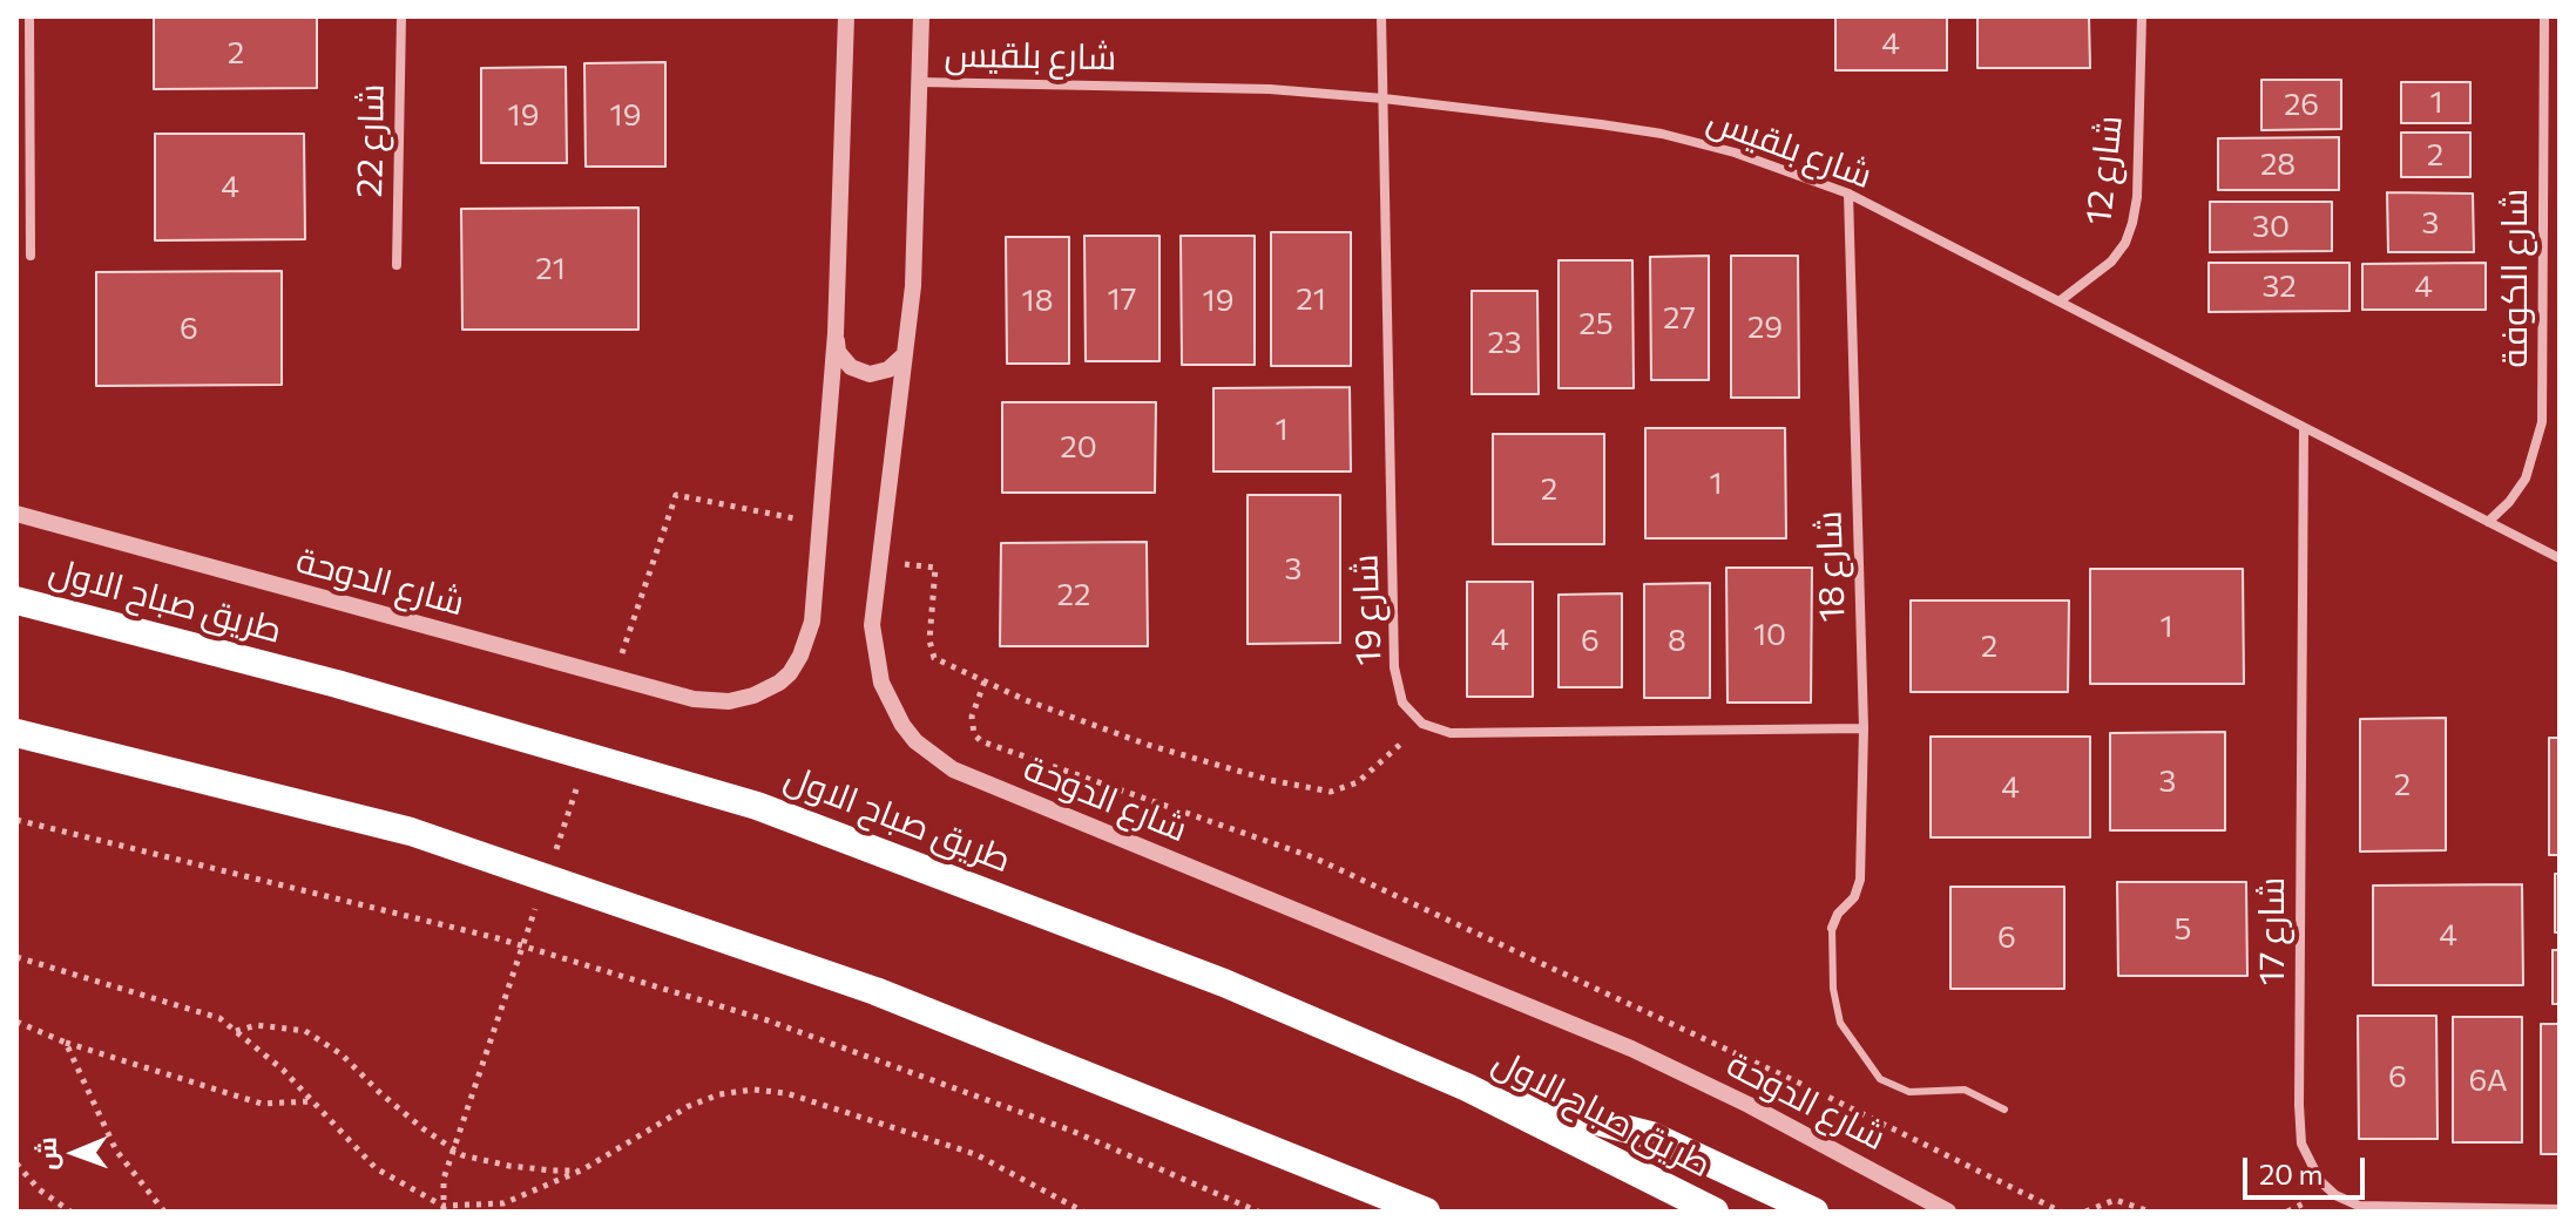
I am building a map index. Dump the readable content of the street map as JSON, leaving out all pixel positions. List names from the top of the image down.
{
  "streets": {
    "highway": ["طريق صباح الاول"],
    "street": [
      "شارع بلقيس",
      "شارع 22",
      "شارع 12",
      "شارع الكوفة",
      "شارع 18",
      "شارع الدوحة",
      "شارع 19",
      "شارع 17"
    ]
  },
  "crossings": [
    ["شارع بلقيس", "شارع 12"],
    ["شارع بلقيس", "شارع الكوفة"],
    ["شارع بلقيس", "شارع 18"],
    ["شارع بلقيس", "شارع الدوحة"],
    ["شارع بلقيس", "شارع 19"],
    ["شارع بلقيس", "شارع 17"]
  ],
  "house_numbers": [
    "4",
    "2",
    "1",
    "26",
    "19",
    "19",
    "2",
    "28",
    "4",
    "3",
    "30",
    "21",
    "32",
    "4",
    "17",
    "21",
    "18",
    "19",
    "27",
    "25",
    "29",
    "6",
    "23",
    "1",
    "20",
    "1",
    "2",
    "3",
    "22",
    "1",
    "10",
    "4",
    "6",
    "8",
    "2",
    "3",
    "2",
    "4",
    "5",
    "4",
    "6",
    "6",
    "6A"
  ],
  "scale_bar": "20 m",
  "north": "left"
}
